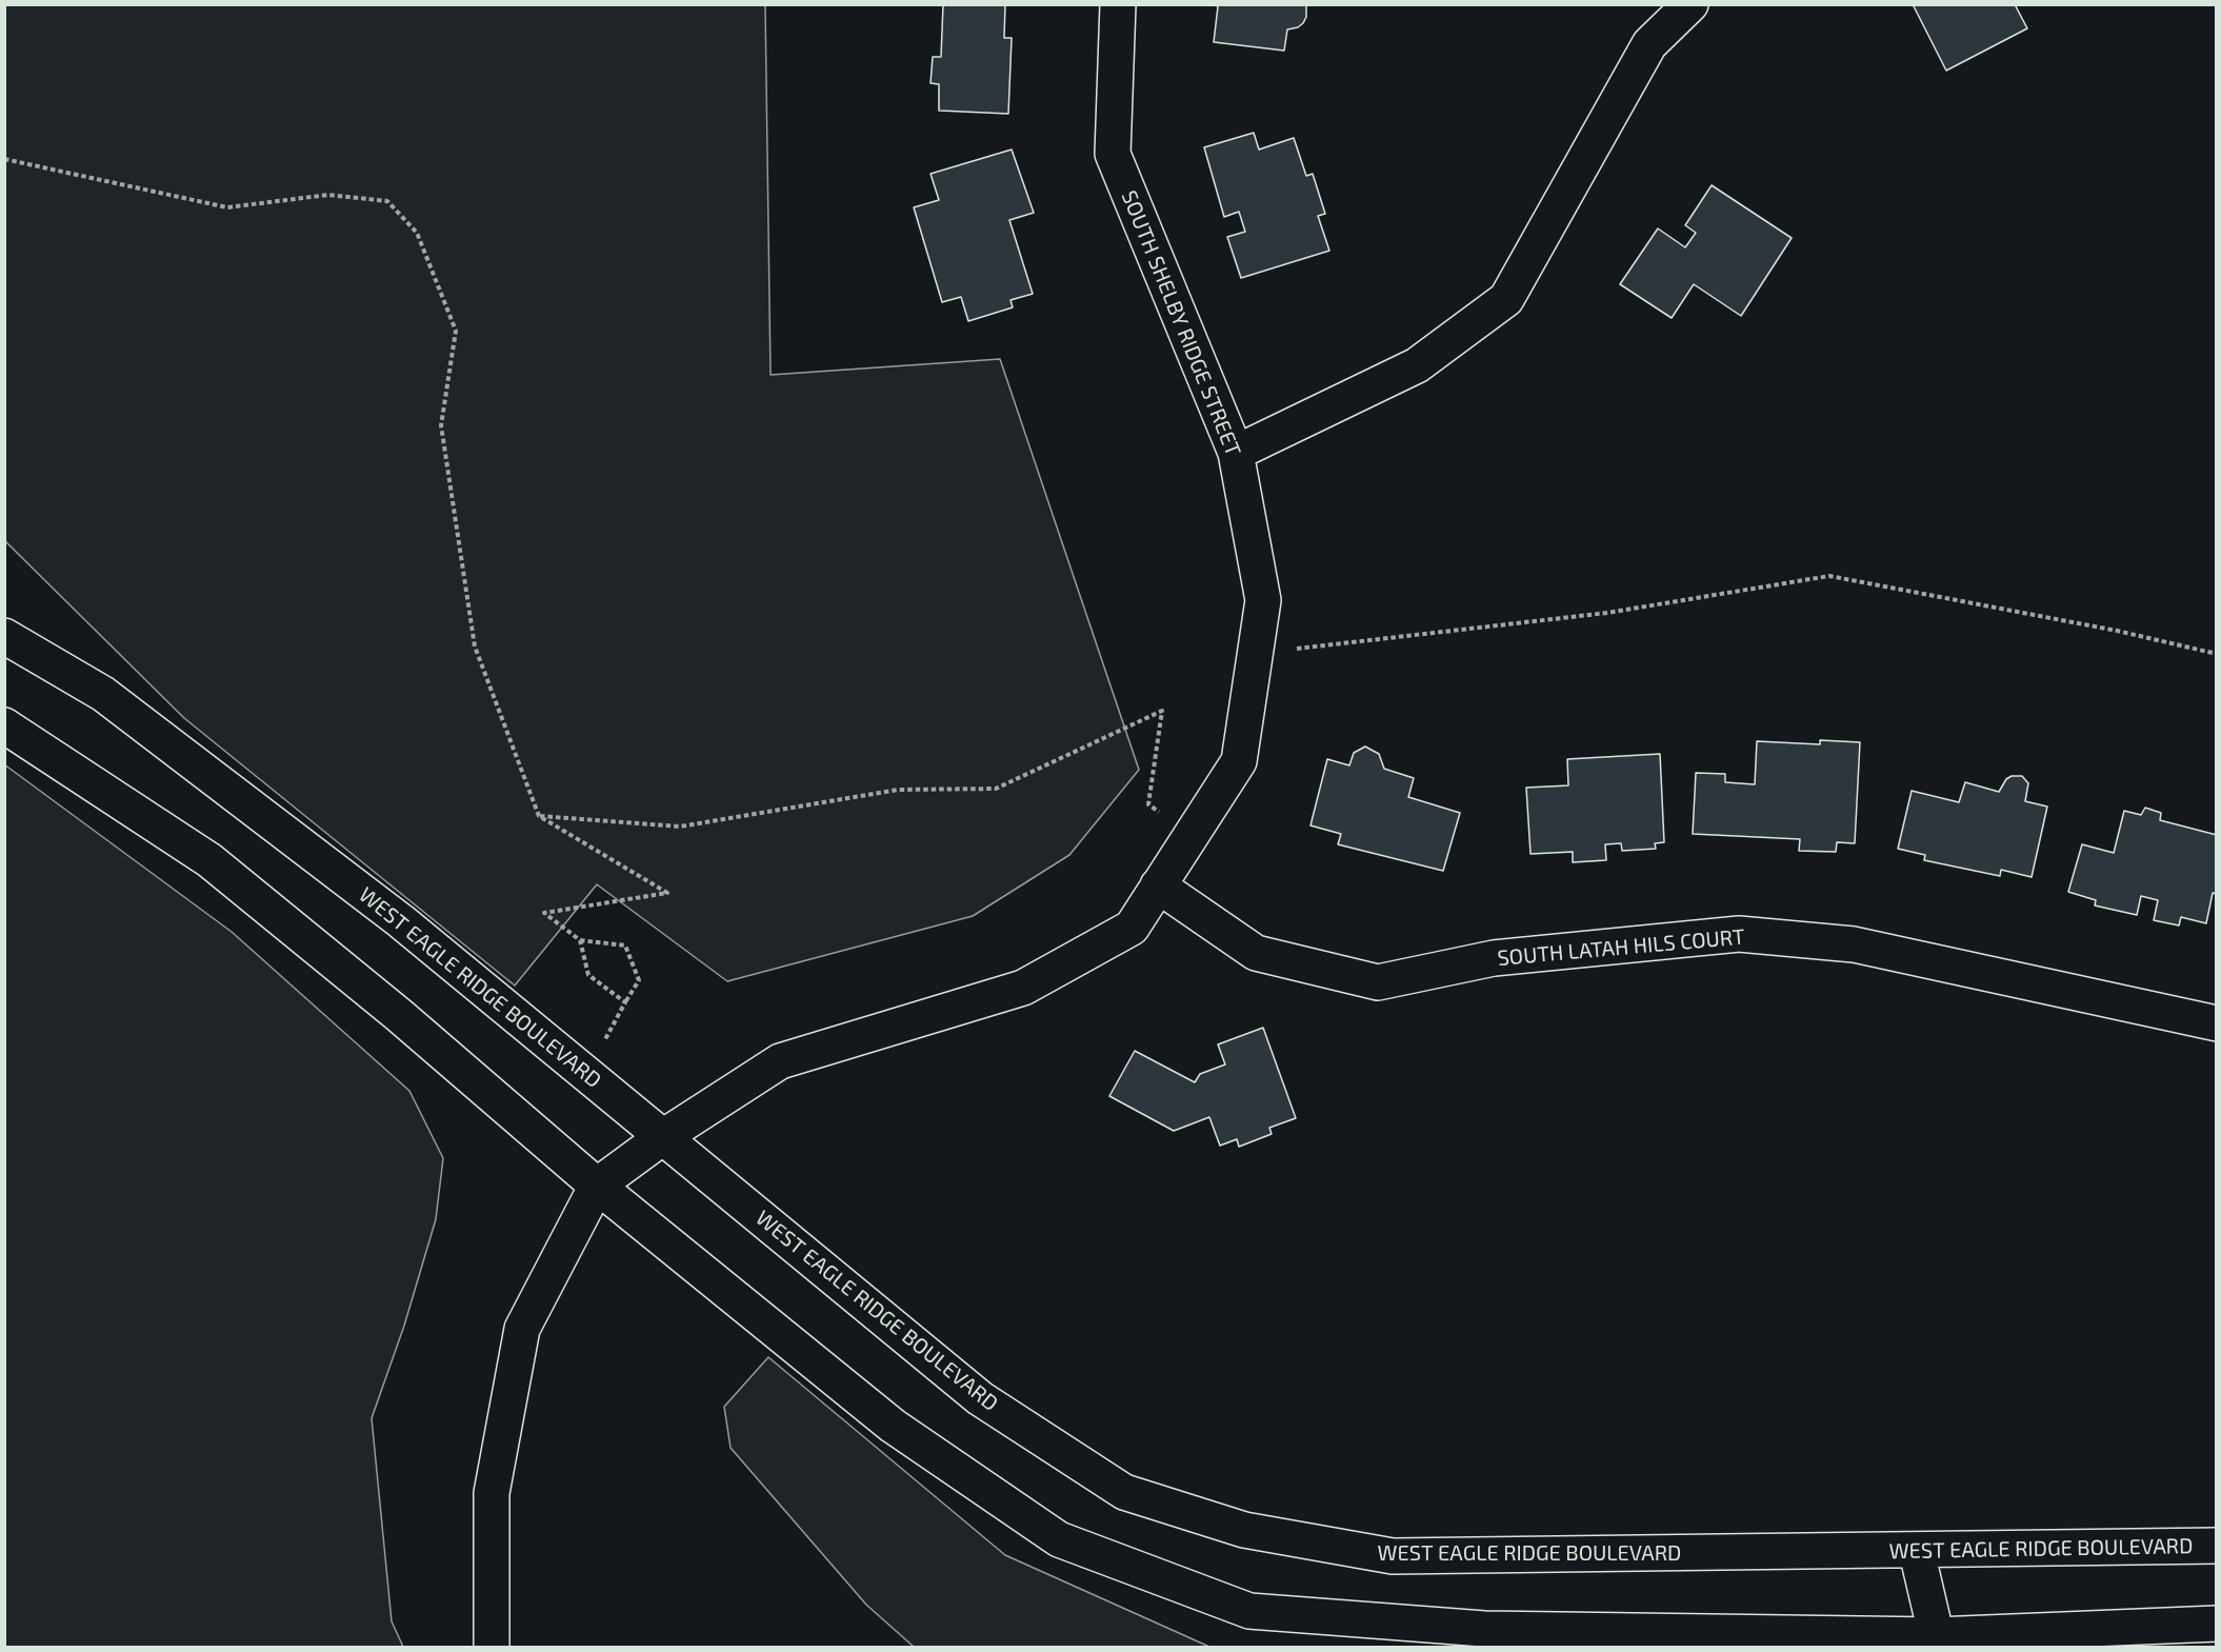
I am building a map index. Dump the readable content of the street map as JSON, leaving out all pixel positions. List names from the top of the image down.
{
  "streets": {
    "street": ["SOUTH SHELBY RIDGE STREET", "SOUTH LATAH HILS COURT", "WEST EAGLE RIDGE BOULEVARD"]
  },
  "crossings": [
    ["SOUTH SHELBY RIDGE STREET", "SOUTH LATAH HILS COURT"],
    ["SOUTH SHELBY RIDGE STREET", "WEST EAGLE RIDGE BOULEVARD"]
  ]
}
